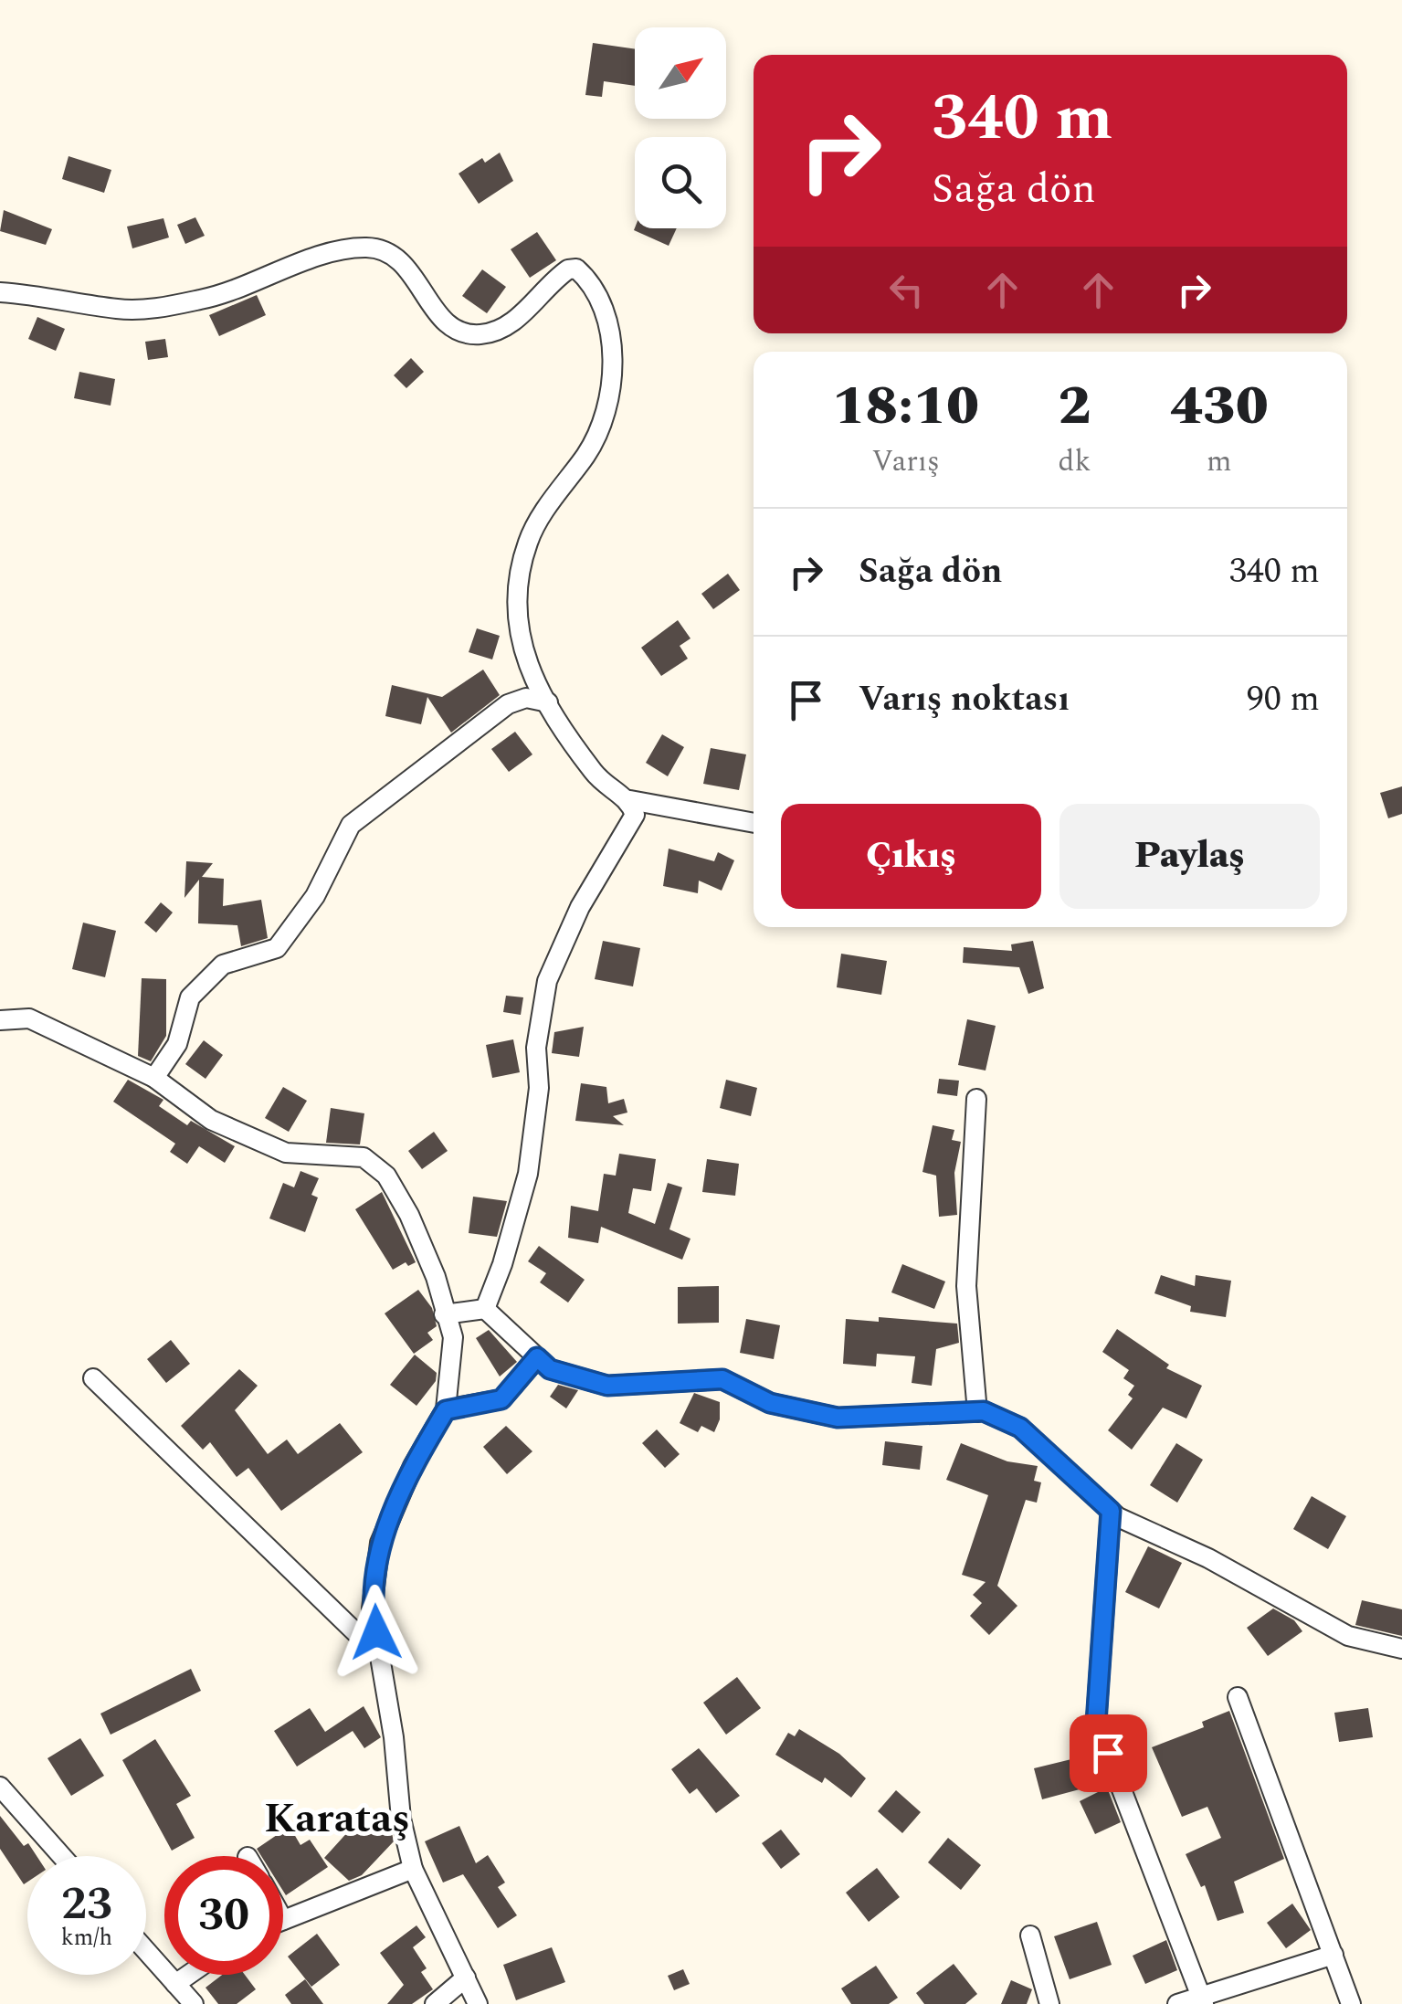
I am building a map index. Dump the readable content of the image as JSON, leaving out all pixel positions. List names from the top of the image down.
{
  "districts": ["Karataş"],
  "north": "top right",
  "page": {
    "turn": ["340 m", "Sağa dön"],
    "eta": [
      "18:10",
      "Varış",
      "2",
      "dk",
      "430",
      "m"
    ],
    "list": [
      {
        "name": "Sağa dön",
        "value": "340 m"
      },
      {
        "name": "Varış noktası",
        "value": "90 m"
      }
    ],
    "buttons": ["Çıkış", "Paylaş"],
    "speed": "23 km/h",
    "limit": "30"
  }
}
